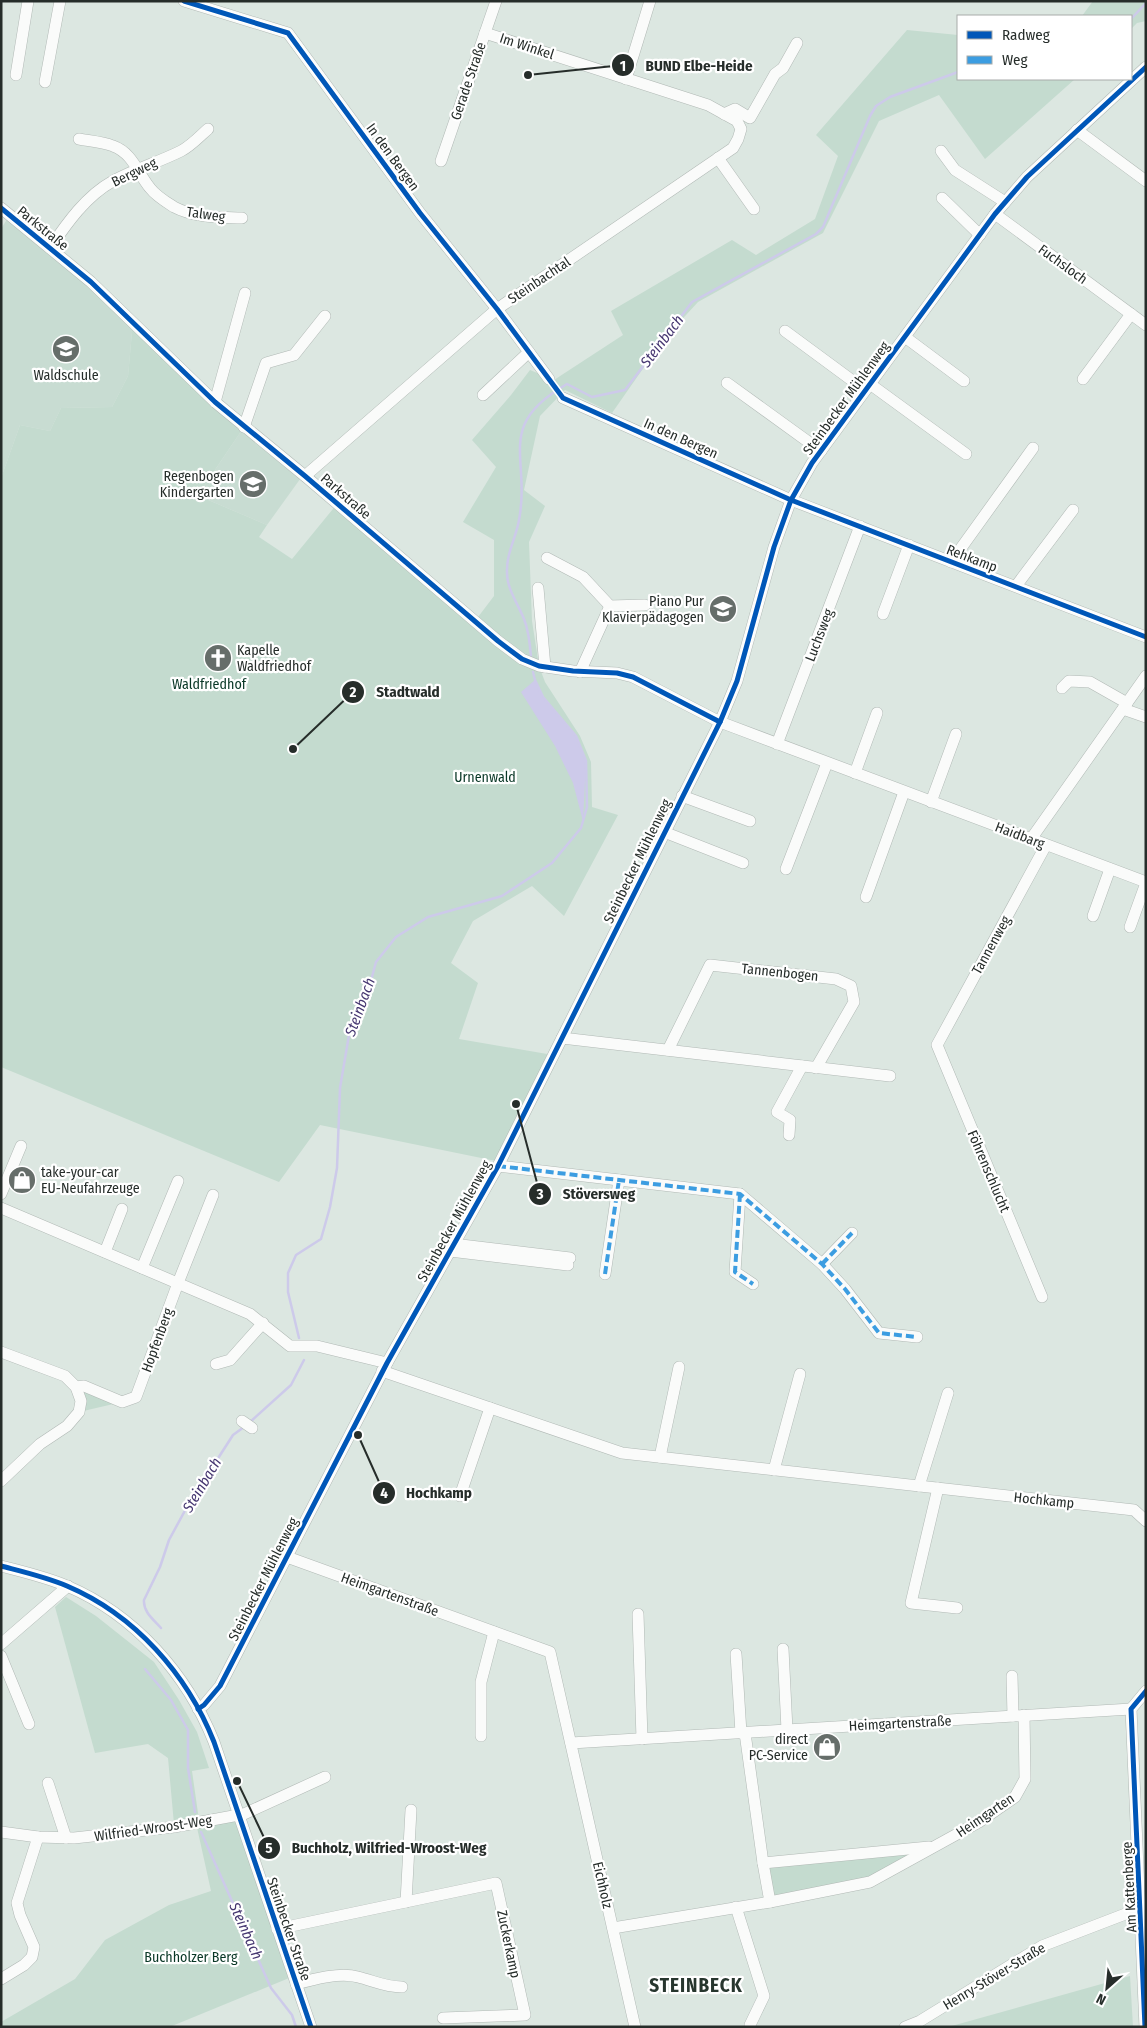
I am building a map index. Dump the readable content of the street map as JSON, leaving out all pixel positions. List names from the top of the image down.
{
  "streets": {
    "street": [
      "Im Winkel",
      "Gerade Straße",
      "In den Bergen",
      "Bergweg",
      "Talweg",
      "Parkstraße",
      "Fuchsloch",
      "Steinbachtal",
      "Steinbecker Mühlenweg",
      "Rehkamp",
      "Luchsweg",
      "Haidbarg",
      "Tannenweg",
      "Tannenbogen",
      "Föhrenschlucht",
      "Hopfenberg",
      "Hochkamp",
      "Heimgartenstraße",
      "Heimgarten",
      "Wilfried-Wroost-Weg",
      "Eichholz",
      "Am Kattenberge",
      "Steinbecker Straße",
      "Zuckerkamp",
      "Henry-Stöver-Straße"
    ]
  },
  "crossings": [
    ["Im Winkel", "Gerade Straße"],
    ["Im Winkel", "Steinbachtal"],
    ["In den Bergen", "Steinbachtal"],
    ["In den Bergen", "Steinbecker Mühlenweg"],
    ["In den Bergen", "Rehkamp"],
    ["Bergweg", "Talweg"],
    ["Bergweg", "Parkstraße"],
    ["Parkstraße", "Steinbachtal"],
    ["Parkstraße", "Steinbecker Mühlenweg"],
    ["Parkstraße", "Haidbarg"],
    ["Fuchsloch", "Steinbecker Mühlenweg"],
    ["Steinbecker Mühlenweg", "Rehkamp"],
    ["Steinbecker Mühlenweg", "Haidbarg"],
    ["Steinbecker Mühlenweg", "Hochkamp"],
    ["Steinbecker Mühlenweg", "Heimgartenstraße"],
    ["Steinbecker Mühlenweg", "Steinbecker Straße"],
    ["Rehkamp", "Luchsweg"],
    ["Luchsweg", "Haidbarg"],
    ["Haidbarg", "Tannenweg"],
    ["Tannenweg", "Föhrenschlucht"],
    ["Heimgartenstraße", "Heimgarten"],
    ["Heimgartenstraße", "Eichholz"],
    ["Heimgartenstraße", "Am Kattenberge"],
    ["Heimgarten", "Eichholz"],
    ["Wilfried-Wroost-Weg", "Steinbecker Straße"],
    ["Am Kattenberge", "Henry-Stöver-Straße"],
    ["Steinbecker Straße", "Zuckerkamp"]
  ],
  "districts": ["STEINBECK"],
  "water": ["Steinbach"],
  "parks": ["Waldfriedhof", "Urnenwald", "Buchholzer Berg"],
  "places": {
    "other": [
      "BUND Elbe-Heide",
      "Stadtwald",
      "Stöversweg",
      "Hochkamp",
      "Buchholz, Wilfried-Wroost-Weg"
    ],
    "school or university": ["Waldschule", "Regenbogen Kindergarten", "Piano Pur Klavierpädagogen"],
    "church": ["Kapelle Waldfriedhof"],
    "shop": ["take-your-car EU-Neufahrzeuge", "direct PC-Service"]
  },
  "legend": ["Radweg", "Weg"],
  "north": "bottom left"
}
